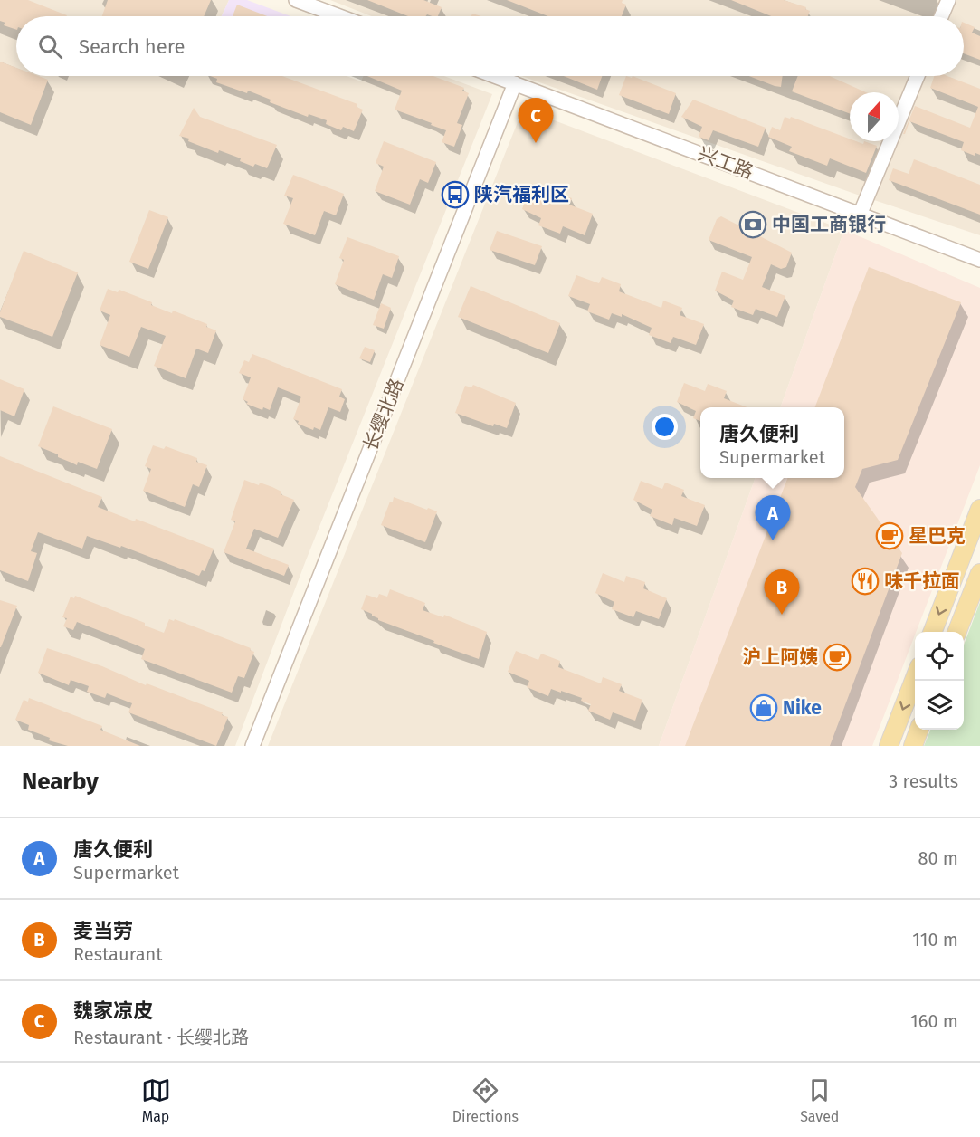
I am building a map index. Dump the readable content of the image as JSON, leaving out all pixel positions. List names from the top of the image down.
{
  "streets": {
    "street": ["兴工路", "长缨北路"]
  },
  "crossings": [
    ["兴工路", "长缨北路"]
  ],
  "places": {
    "bus stop": ["陕汽福利区"],
    "bank": ["中国工商银行"],
    "cafe": ["星巴克", "沪上阿姨"],
    "restaurant": ["味千拉面"],
    "shop": ["Nike"]
  },
  "north": "top",
  "page": {
    "search": "Search here",
    "pins": ["C", "A", "B"],
    "popup": ["唐久便利", "Supermarket"],
    "heading": ["Nearby", "3 results"],
    "list": [
      {
        "mark": "A",
        "name": "唐久便利",
        "note": "Supermarket",
        "value": "80 m"
      },
      {
        "mark": "B",
        "name": "麦当劳",
        "note": "Restaurant",
        "value": "110 m"
      },
      {
        "mark": "C",
        "name": "魏家凉皮",
        "note": "Restaurant · 长缨北路",
        "value": "160 m"
      }
    ],
    "nav": ["Map", "Directions", "Saved"]
  }
}
